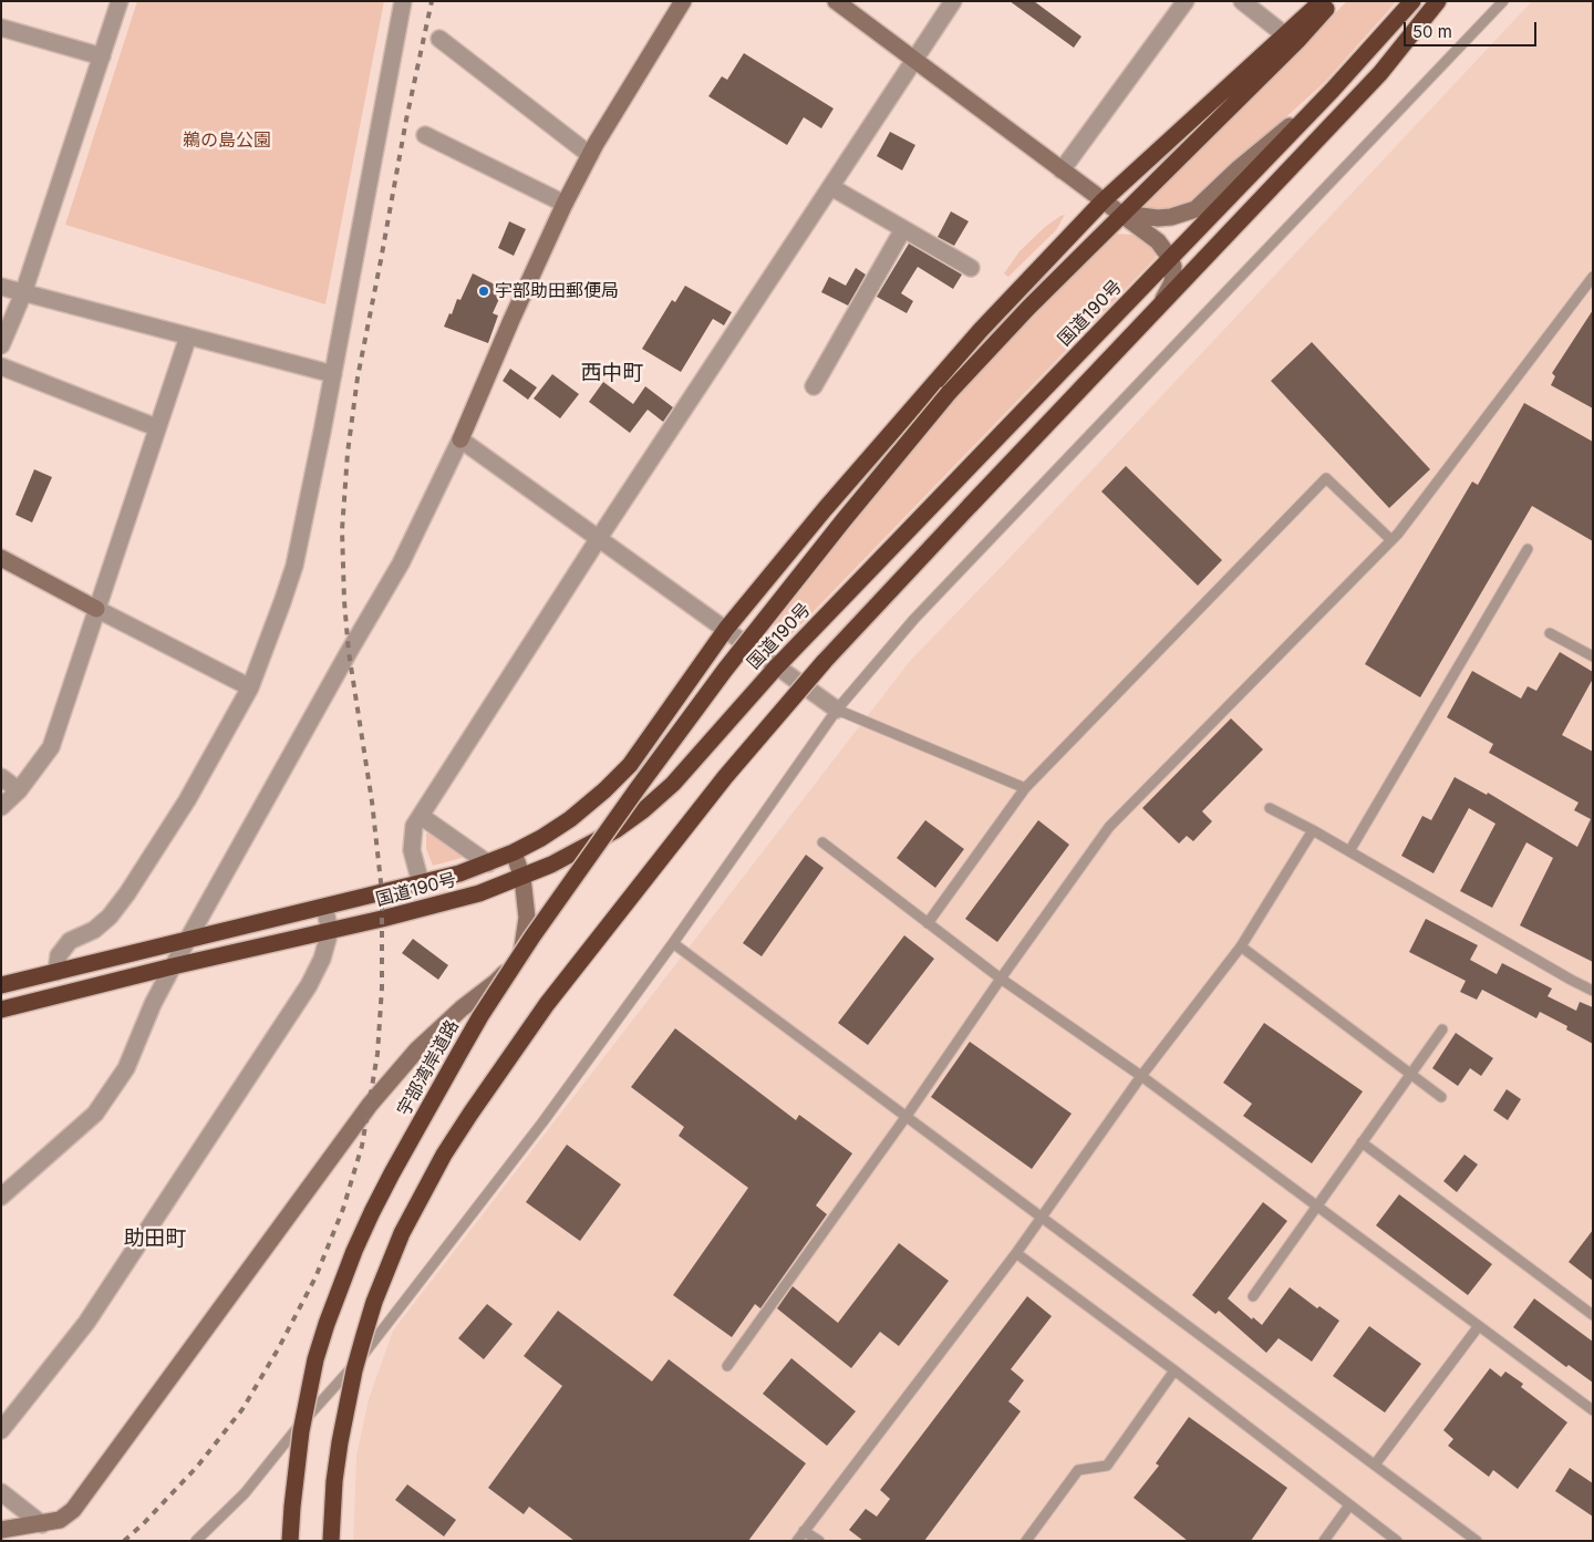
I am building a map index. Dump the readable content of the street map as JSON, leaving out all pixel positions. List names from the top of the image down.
{
  "streets": {
    "highway": ["国道190号", "宇部湾岸道路"]
  },
  "districts": ["西中町", "助田町"],
  "parks": ["鵜の島公園"],
  "places": ["宇部助田郵便局"],
  "scale_bar": "50 m"
}
